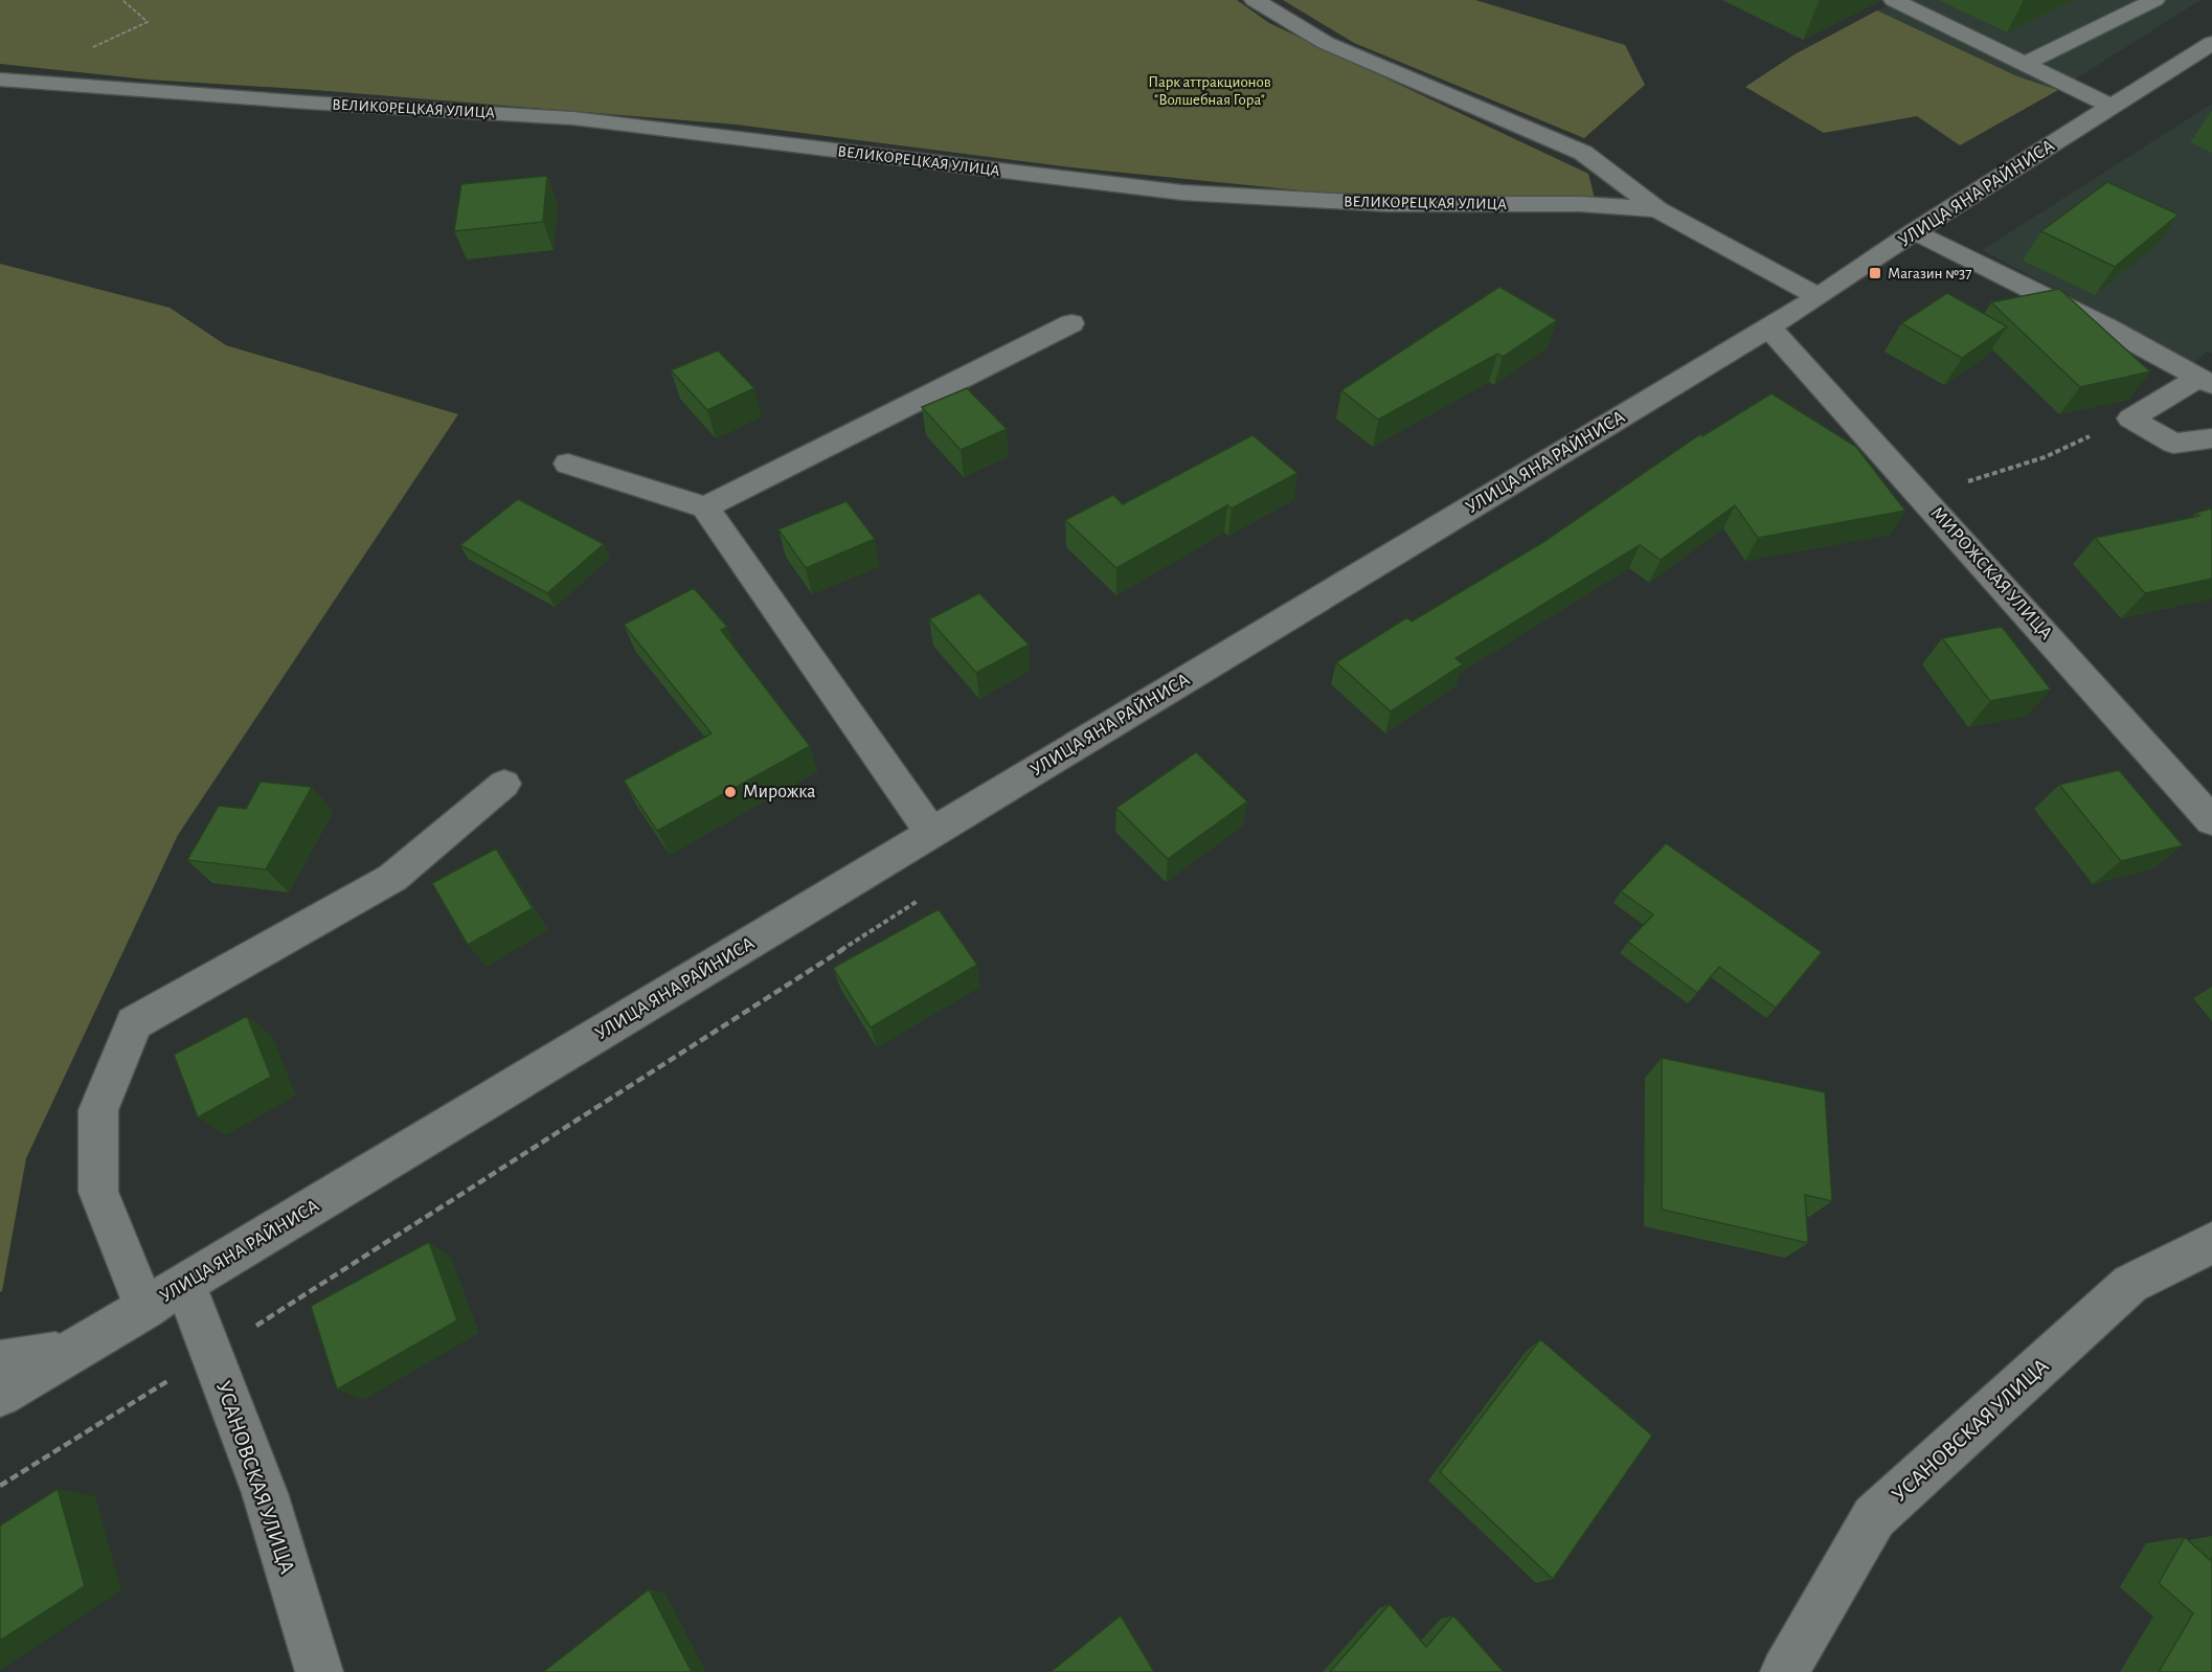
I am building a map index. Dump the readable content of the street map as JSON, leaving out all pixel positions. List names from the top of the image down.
{
  "streets": {
    "street": [
      "ВЕЛИКОРЕЦКАЯ УЛИЦА",
      "УЛИЦА ЯНА РАЙНИСА",
      "МИРОЖСКАЯ УЛИЦА",
      "УСАНОВСКАЯ УЛИЦА"
    ]
  },
  "crossings": [
    ["ВЕЛИКОРЕЦКАЯ УЛИЦА", "УЛИЦА ЯНА РАЙНИСА"],
    ["УЛИЦА ЯНА РАЙНИСА", "МИРОЖСКАЯ УЛИЦА"],
    ["УЛИЦА ЯНА РАЙНИСА", "УСАНОВСКАЯ УЛИЦА"]
  ],
  "parks": ["Парк аттракционов \"Волшебная Гора\""],
  "places": {
    "transit": ["Магазин №37"],
    "other": ["Мирожка"]
  }
}
